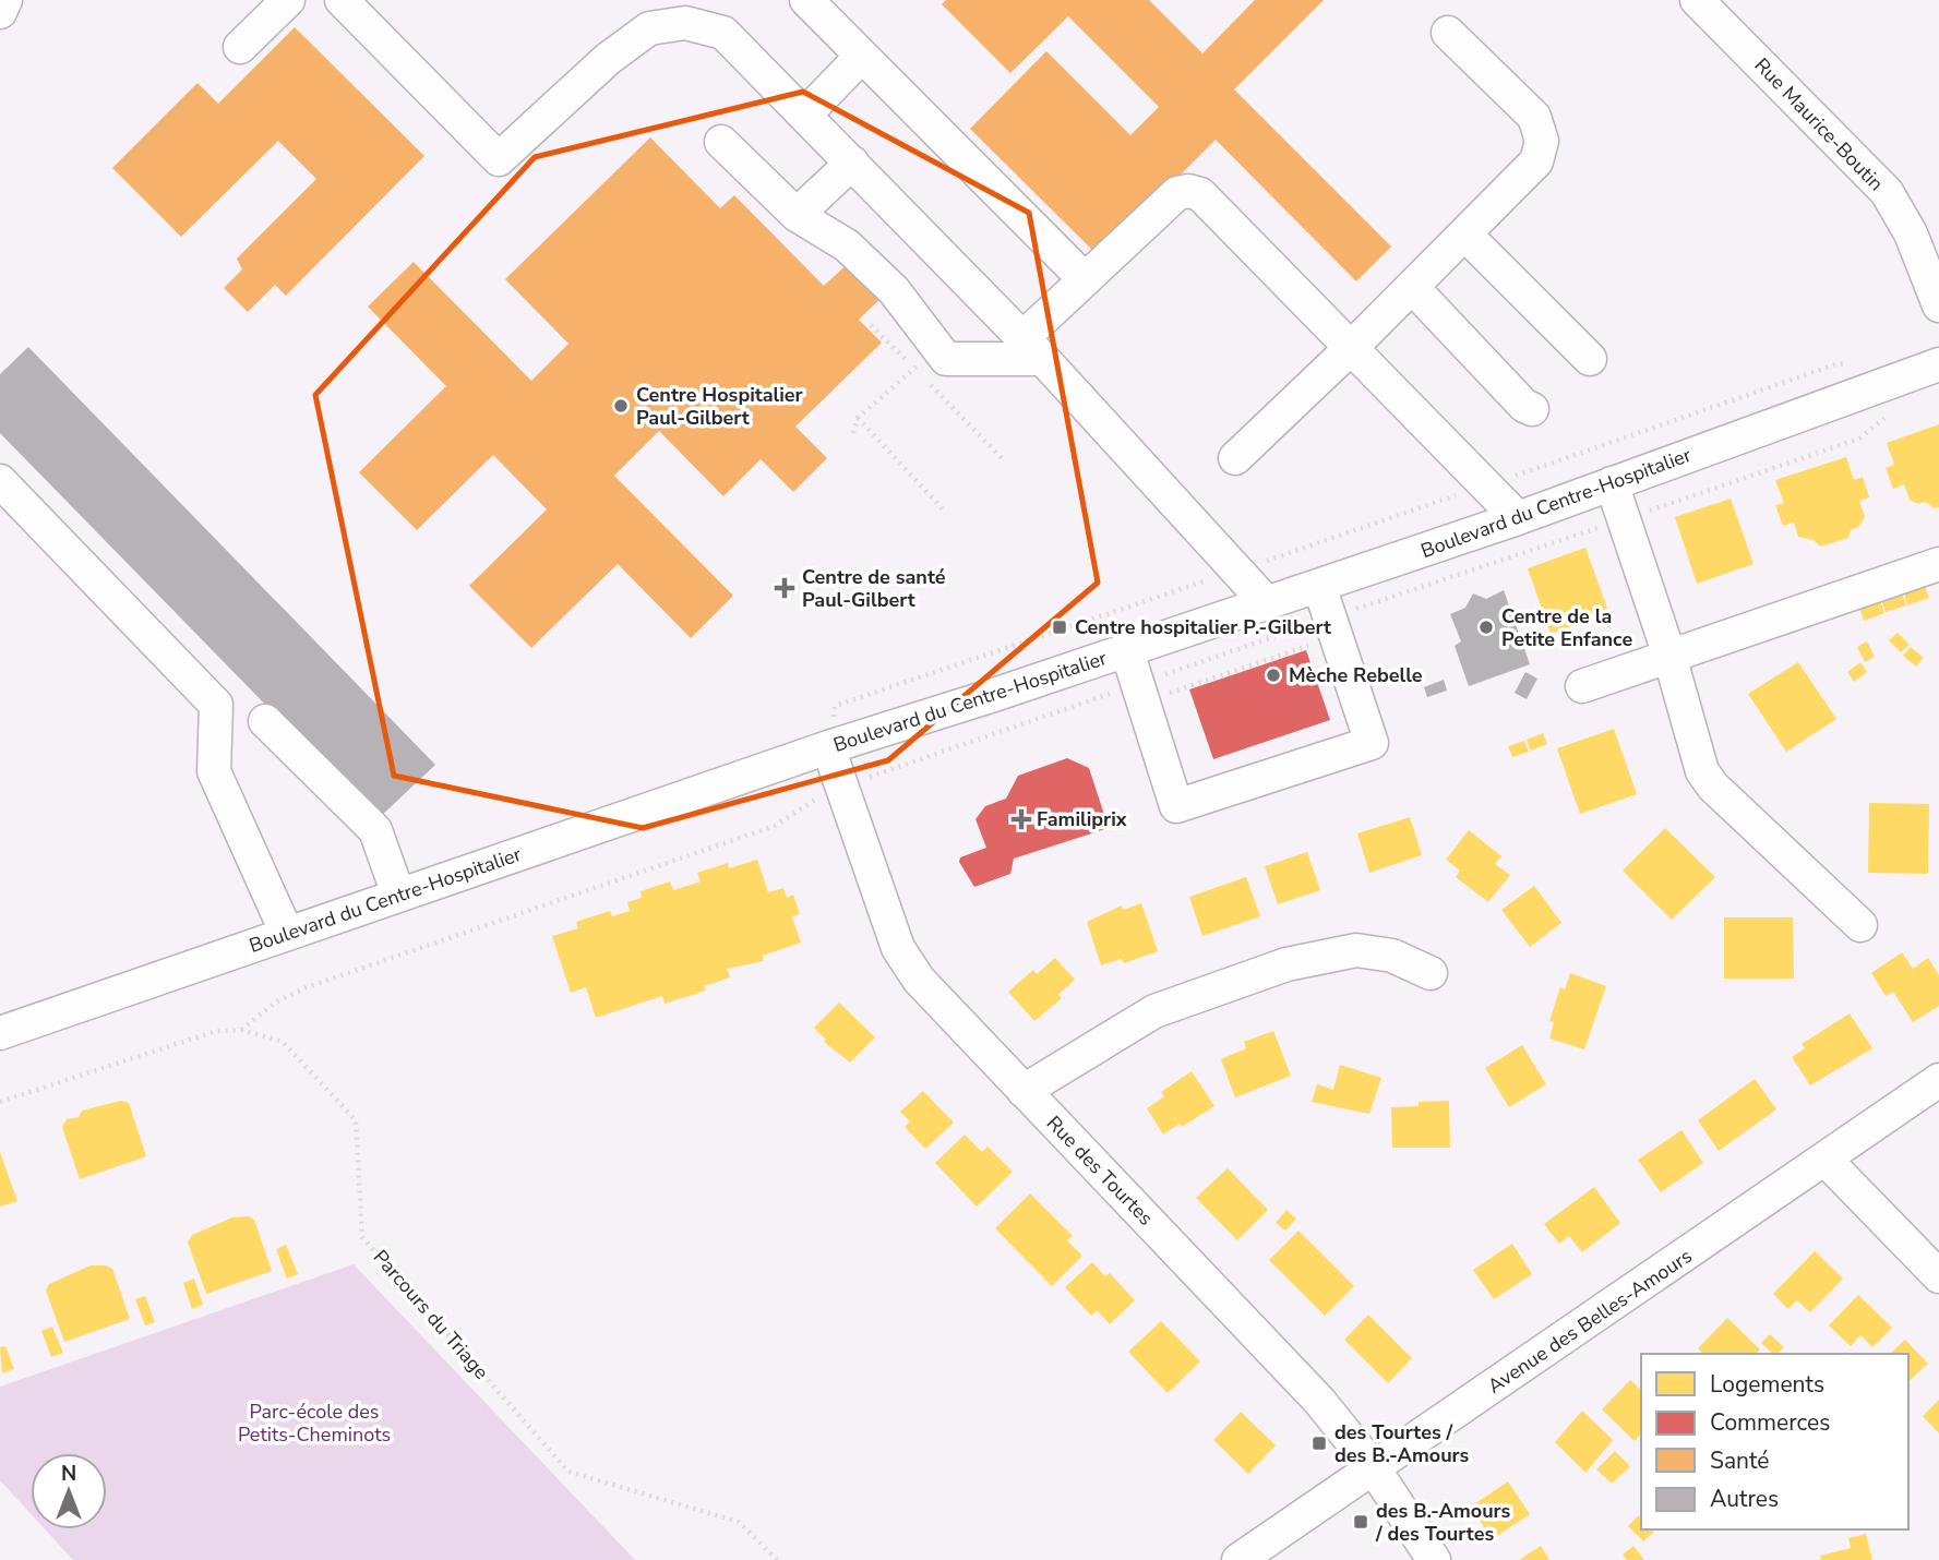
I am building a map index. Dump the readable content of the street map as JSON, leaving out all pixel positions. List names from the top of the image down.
{
  "streets": {
    "street": [
      "Rue Maurice-Boutin",
      "Boulevard du Centre-Hospitalier",
      "Rue des Tourtes",
      "Avenue des Belles-Amours"
    ],
    "path": ["Parcours du Triage"]
  },
  "crossings": [
    ["Boulevard du Centre-Hospitalier", "Rue des Tourtes"],
    ["Rue des Tourtes", "Avenue des Belles-Amours"]
  ],
  "parks": ["Parc-école des Petits-Cheminots"],
  "places": {
    "other": ["Centre Hospitalier Paul-Gilbert", "Centre de la Petite Enfance", "Mèche Rebelle"],
    "health": ["Centre de santé Paul-Gilbert", "Familiprix"],
    "transit": ["Centre hospitalier P.-Gilbert", "des Tourtes / des B.-Amours", "des B.-Amours / des Tourtes"]
  },
  "legend": [
    "Logements",
    "Commerces",
    "Santé",
    "Autres"
  ],
  "north": "top"
}
